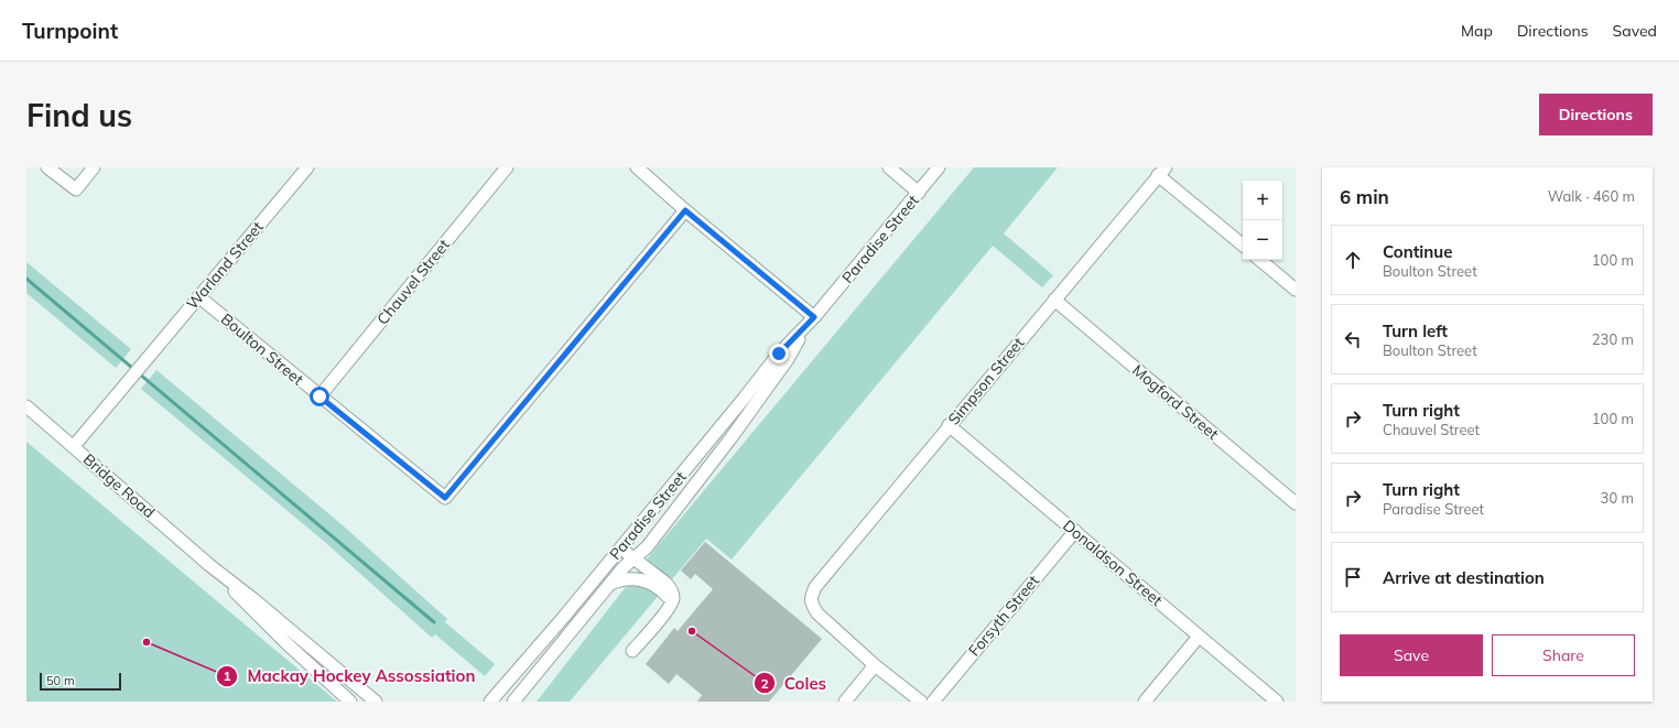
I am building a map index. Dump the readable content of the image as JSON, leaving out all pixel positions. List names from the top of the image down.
{
  "streets": {
    "street": [
      "Paradise Street",
      "Warland Street",
      "Chauvel Street",
      "Boulton Street",
      "Simpson Street",
      "Mogford Street",
      "Bridge Road",
      "Donaldson Street",
      "Forsyth Street"
    ]
  },
  "crossings": [
    ["Warland Street", "Boulton Street"],
    ["Warland Street", "Bridge Road"],
    ["Chauvel Street", "Boulton Street"],
    ["Simpson Street", "Mogford Street"],
    ["Simpson Street", "Donaldson Street"],
    ["Donaldson Street", "Forsyth Street"]
  ],
  "places": ["Coles", "Mackay Hockey Assossiation"],
  "scale_bar": "50 m",
  "page": {
    "header": "Turnpoint",
    "nav": ["Map", "Directions", "Saved"],
    "buttons": [
      "Directions",
      ["Save", "Share"]
    ],
    "title": "Find us",
    "heading": ["6 min", "Walk · 460 m"],
    "map_buttons": ["+", "−"],
    "list": [
      ["Continue", "Boulton Street", "100 m"],
      ["Turn left", "Boulton Street", "230 m"],
      ["Turn right", "Chauvel Street", "100 m"],
      ["Turn right", "Paradise Street", "30 m"],
      "Arrive at destination"
    ],
    "scale": "50 m"
  }
}
